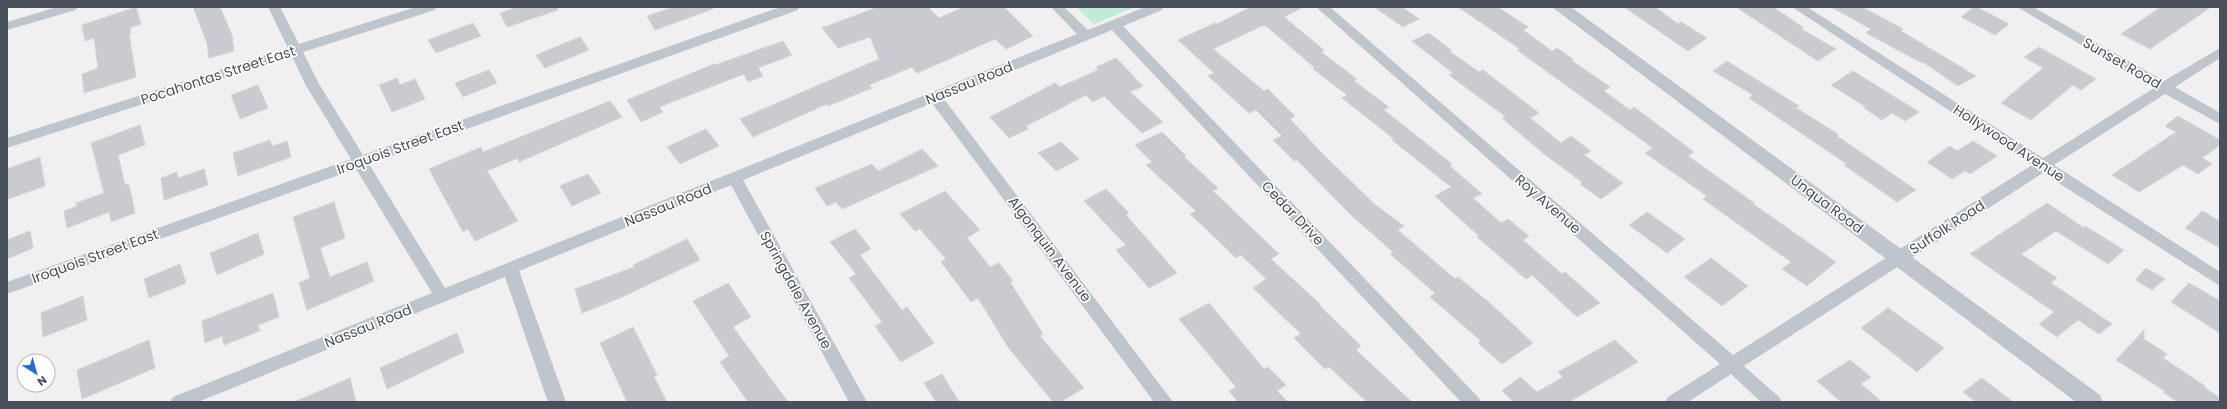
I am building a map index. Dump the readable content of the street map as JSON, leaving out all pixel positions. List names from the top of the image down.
{
  "streets": {
    "street": [
      "Sunset Road",
      "Pocahontas Street East",
      "Nassau Road",
      "Hollywood Avenue",
      "Iroquois Street East",
      "Roy Avenue",
      "Unqua Road",
      "Cedar Drive",
      "Suffolk Road",
      "Algonquin Avenue",
      "Springdale Avenue"
    ]
  },
  "crossings": [
    ["Sunset Road", "Suffolk Road"],
    ["Nassau Road", "Cedar Drive"],
    ["Nassau Road", "Algonquin Avenue"],
    ["Nassau Road", "Springdale Avenue"],
    ["Hollywood Avenue", "Suffolk Road"],
    ["Roy Avenue", "Suffolk Road"],
    ["Unqua Road", "Suffolk Road"]
  ],
  "north": "bottom right"
}
